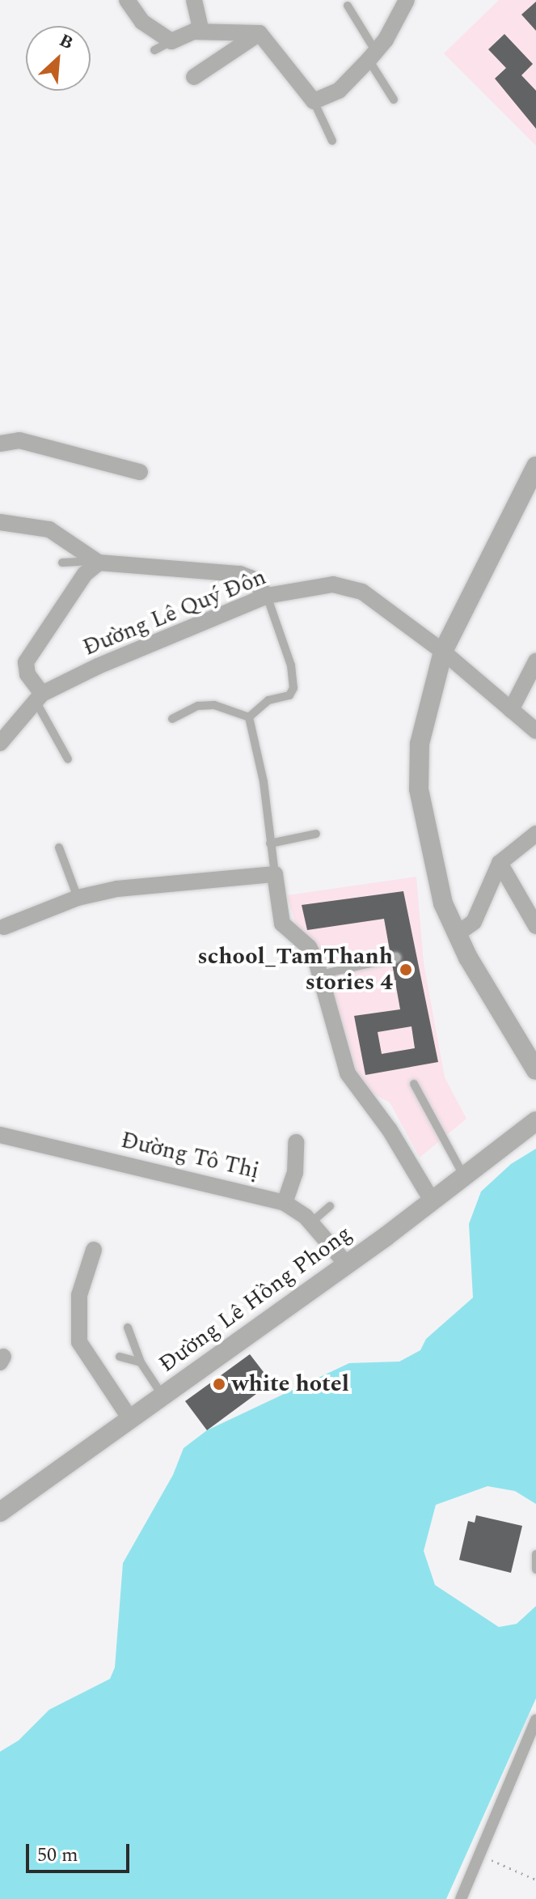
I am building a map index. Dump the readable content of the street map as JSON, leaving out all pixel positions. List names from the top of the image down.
{
  "streets": {
    "street": ["Đường Lê Quý Đôn", "Đường Tô Thị", "Đường Lê Hồng Phong"]
  },
  "crossings": [
    ["Đường Tô Thị", "Đường Lê Hồng Phong"]
  ],
  "places": ["school_TamThanh stories 4", "white hotel"],
  "scale_bar": "50 m",
  "north": "top right"
}
